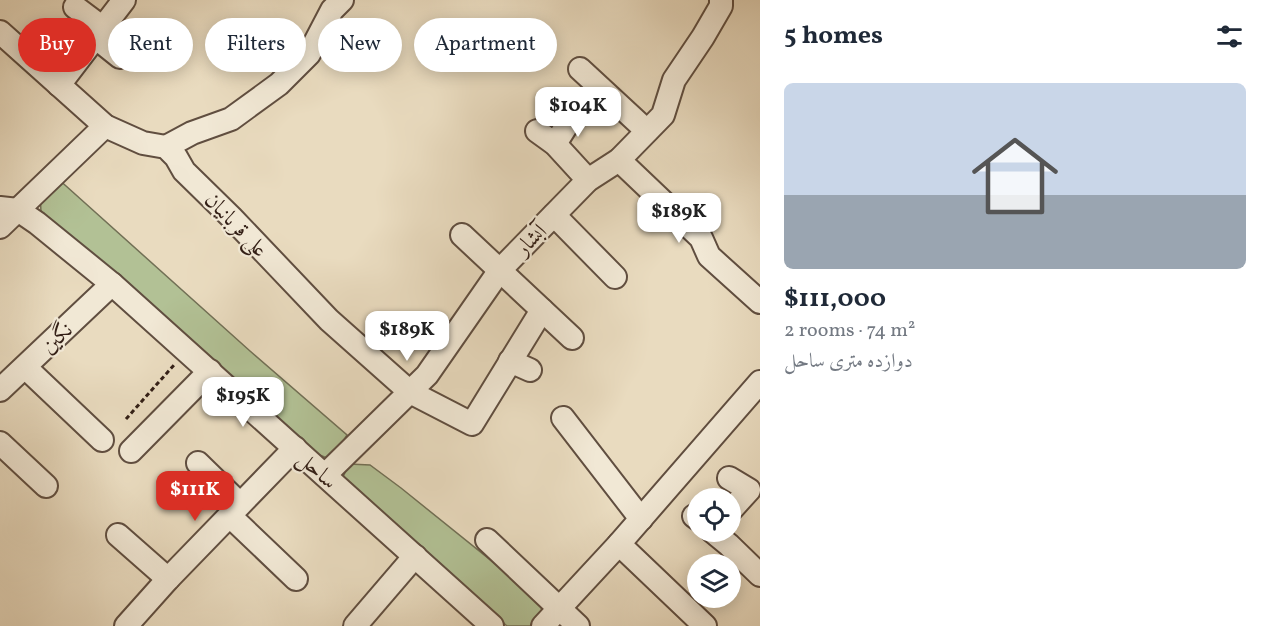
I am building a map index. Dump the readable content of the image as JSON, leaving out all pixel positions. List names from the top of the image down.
{
  "streets": {
    "street": [
      "علی قربانیان",
      "آبشار",
      "نگین",
      "ساحل"
    ]
  },
  "crossings": [
    ["علی قربانیان", "آبشار"],
    ["آبشار", "ساحل"],
    ["نگین", "ساحل"]
  ],
  "page": {
    "heading": "5 homes",
    "chip": [
      "Buy",
      "Rent",
      "Filters",
      "New",
      "Apartment"
    ],
    "list": [
      {
        "name": "$111,000",
        "note": "2 rooms · 74 m² · دوازده متری ساحل"
      }
    ],
    "price": [
      "$104K",
      "$189K",
      "$189K",
      "$195K",
      "$111K"
    ]
  }
}
